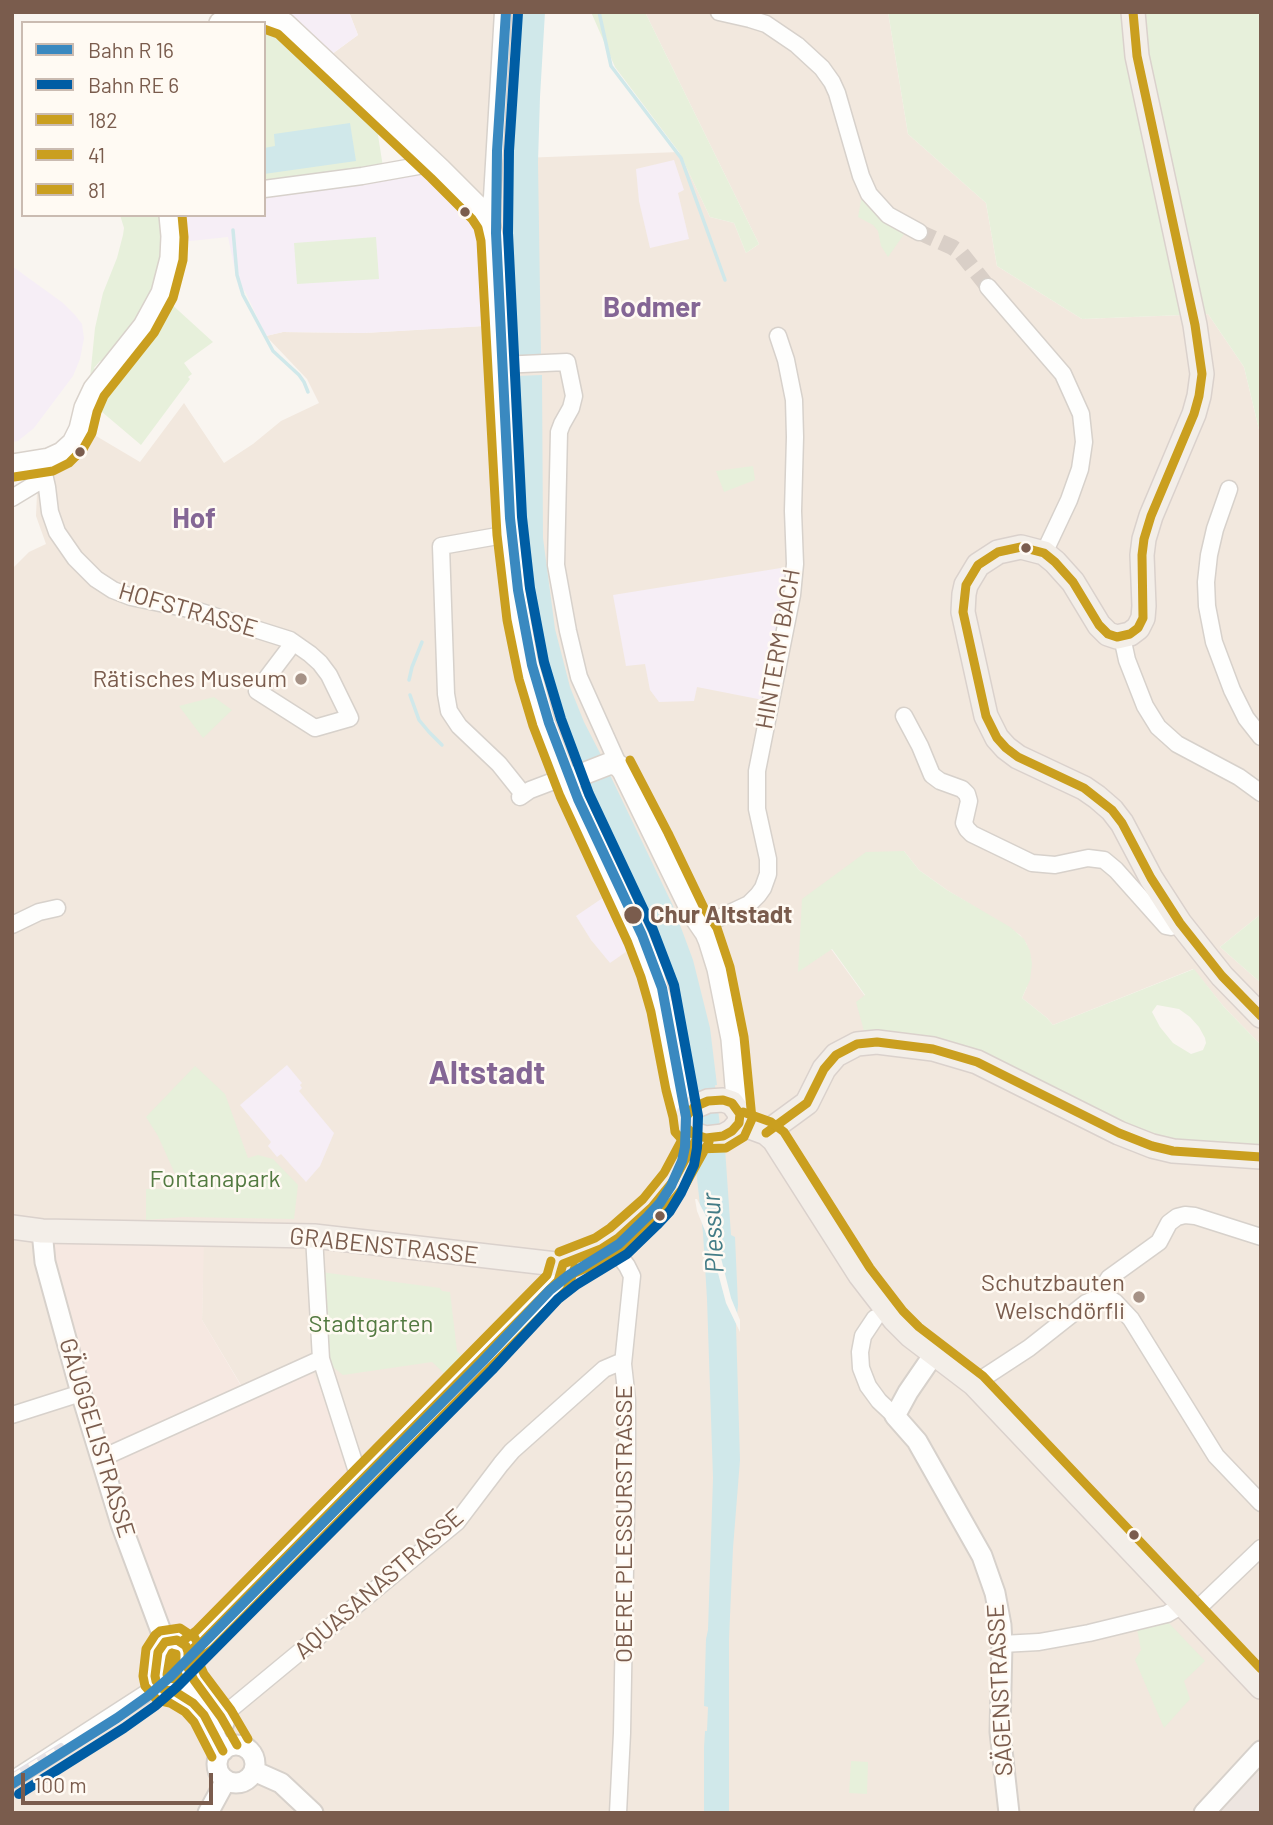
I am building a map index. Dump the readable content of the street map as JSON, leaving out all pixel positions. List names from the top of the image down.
{
  "streets": {
    "main road": ["GRABENSTRASSE"],
    "street": [
      "HOFSTRASSE",
      "HINTERM BACH",
      "GÄUGGELISTRASSE",
      "OBERE PLESSURSTRASSE",
      "AQUASANASTRASSE",
      "SÄGENSTRASSE"
    ]
  },
  "crossings": [
    ["GRABENSTRASSE", "GÄUGGELISTRASSE"],
    ["GRABENSTRASSE", "OBERE PLESSURSTRASSE"],
    ["OBERE PLESSURSTRASSE", "AQUASANASTRASSE"]
  ],
  "districts": ["Bodmer", "Hof", "Altstadt"],
  "water": ["Plessur"],
  "parks": ["Fontanapark", "Stadtgarten"],
  "places": ["Rätisches Museum", "Chur Altstadt", "Schutzbauten Welschdörfli"],
  "lines": ["transit line 182", "transit line 41", "transit line 81"],
  "legend": [
    "Bahn R 16",
    "Bahn RE 6",
    "182",
    "41",
    "81"
  ],
  "scale_bar": "100 m"
}
